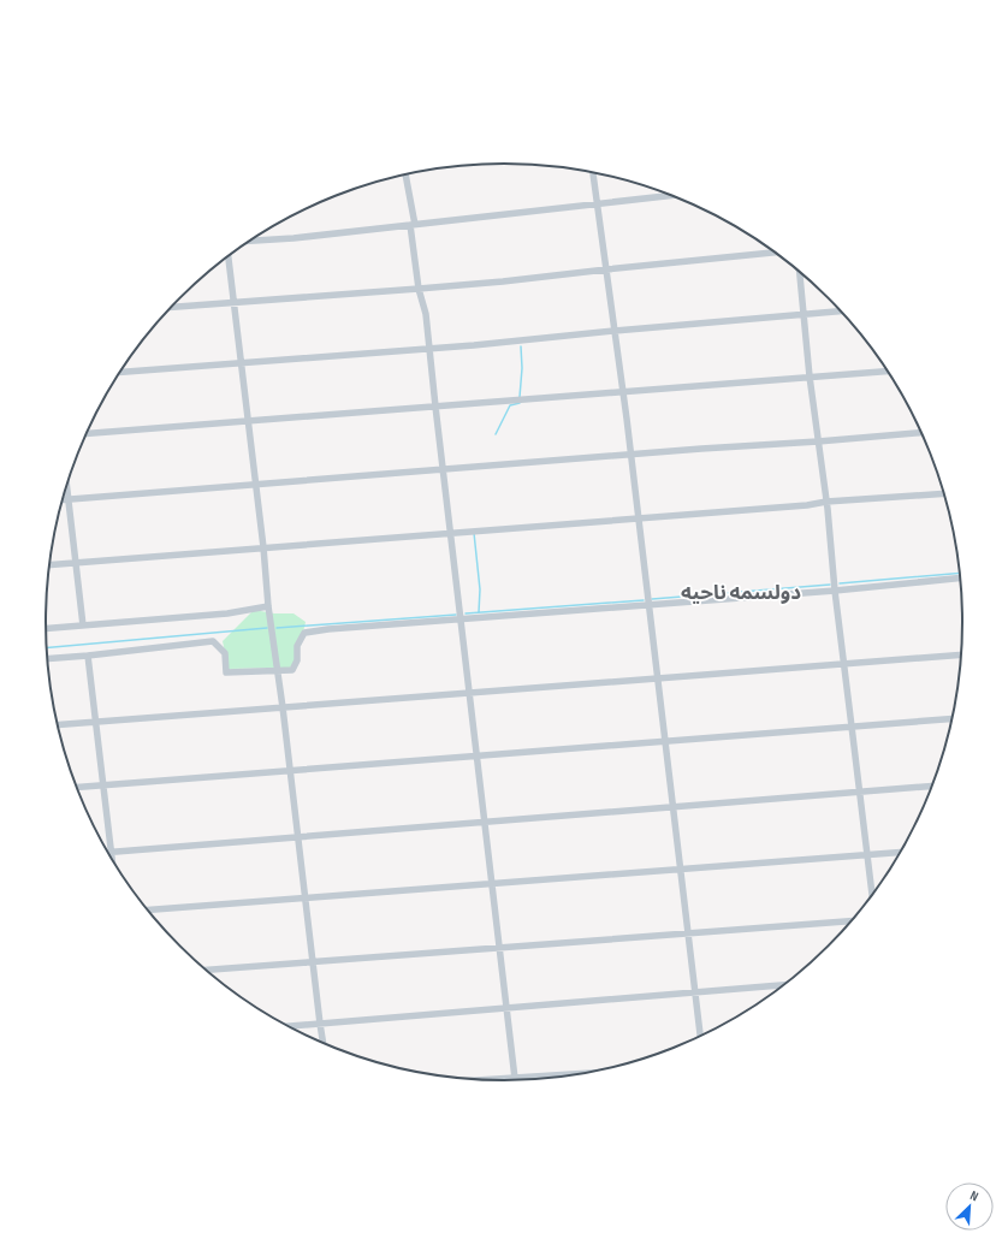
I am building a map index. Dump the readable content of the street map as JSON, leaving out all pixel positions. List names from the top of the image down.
{
  "districts": ["دولسمه ناحیه"],
  "north": "top right"
}
